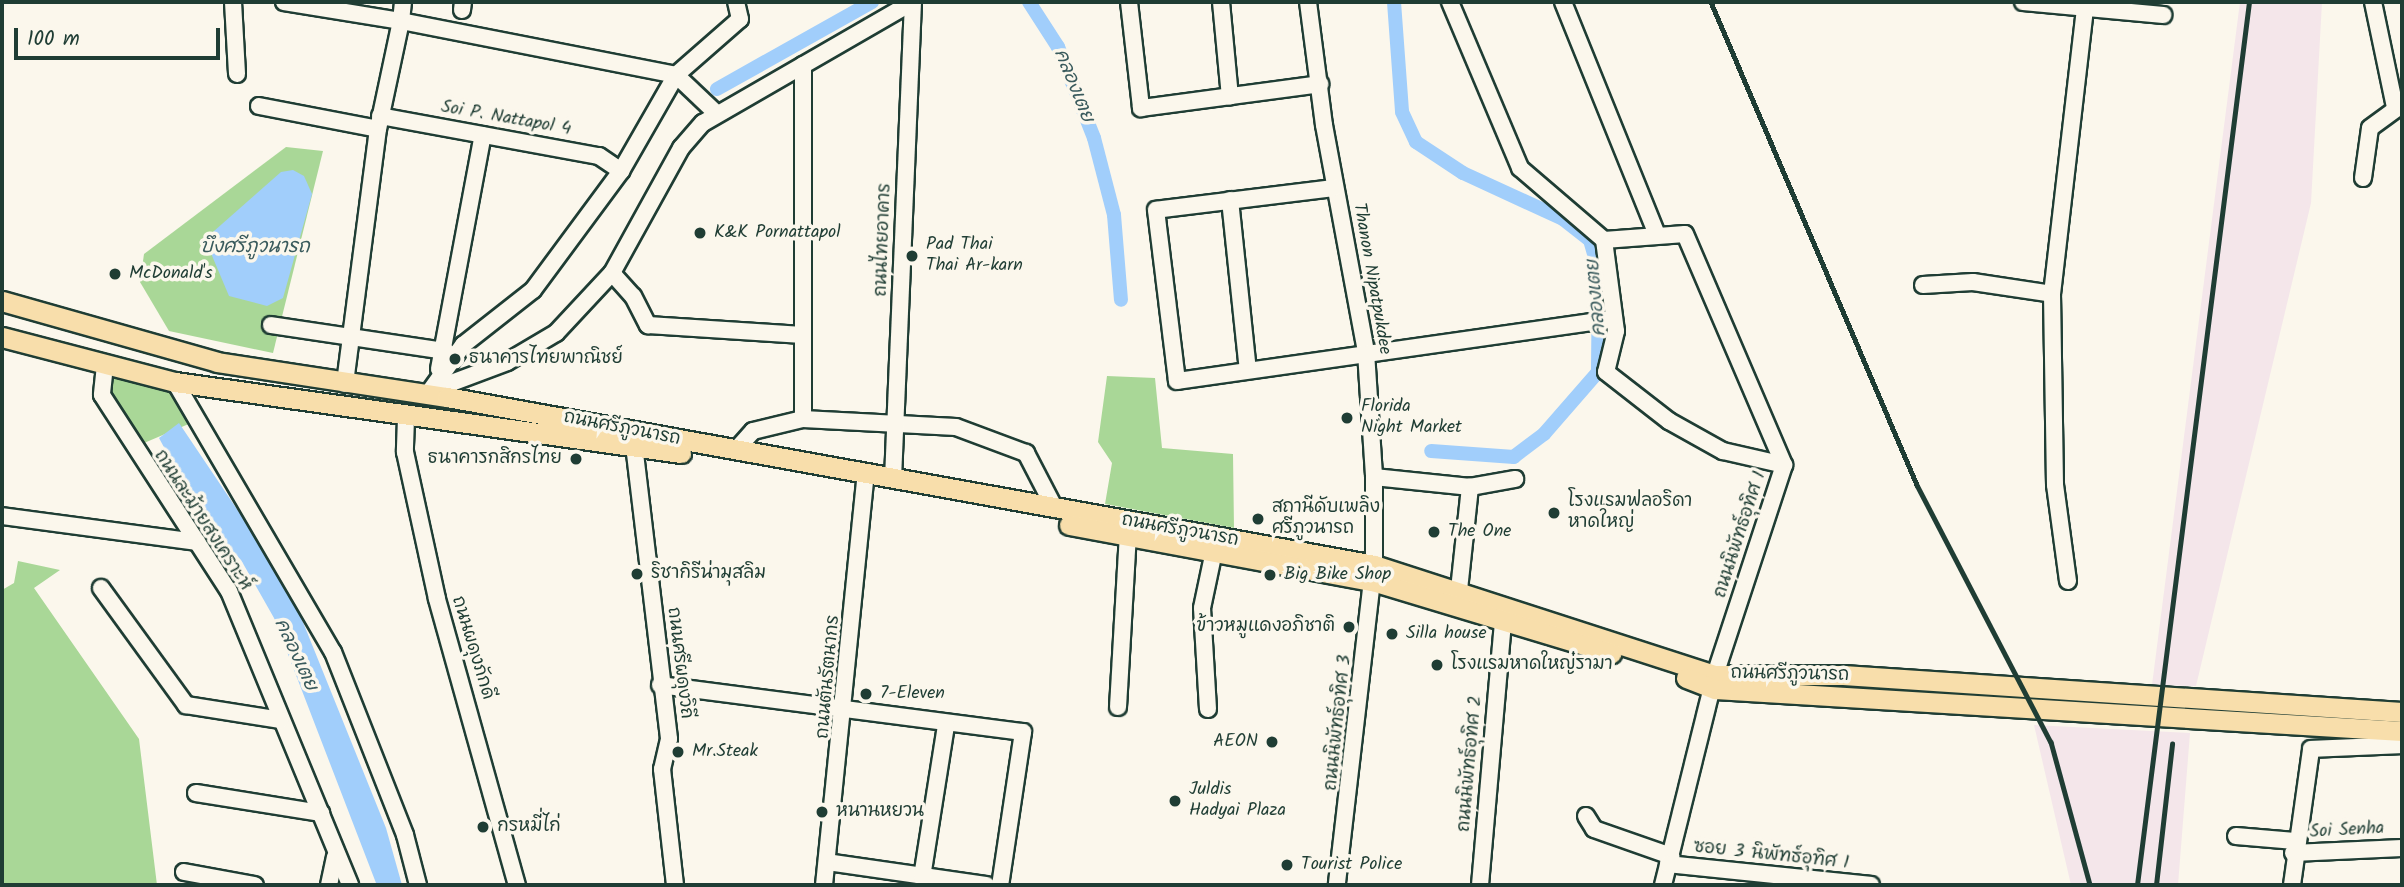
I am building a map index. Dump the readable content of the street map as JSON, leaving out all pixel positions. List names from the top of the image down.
{
  "streets": {
    "main road": ["ถนนศรีภูวนารถ"],
    "street": [
      "Soi P. Nattapol 4",
      "ถนนไทยอาคาร",
      "Thanon Nipatpukdee",
      "ถนนละม้ายสงเคราะห์",
      "ถนนนิพัทธ์อุทิศ 1",
      "ถนนผดุงภักดี",
      "ถนนศรีผดุงวิถี",
      "ถนนตันรัตนากร",
      "ถนนนิพัทธ์อุทิศ 3",
      "ถนนนิพัทธ์อุทิศ 2",
      "Soi Senha",
      "ซอย 3 นิพัทธ์อุทิศ 1"
    ]
  },
  "crossings": [
    ["ถนนไทยอาคาร", "ถนนศรีภูวนารถ"],
    ["Thanon Nipatpukdee", "ถนนศรีภูวนารถ"],
    ["Thanon Nipatpukdee", "ถนนนิพัทธ์อุทิศ 3"],
    ["ถนนศรีภูวนารถ", "ถนนละม้ายสงเคราะห์"],
    ["ถนนศรีภูวนารถ", "ถนนนิพัทธ์อุทิศ 1"],
    ["ถนนศรีภูวนารถ", "ถนนผดุงภักดี"],
    ["ถนนศรีภูวนารถ", "ถนนศรีผดุงวิถี"],
    ["ถนนศรีภูวนารถ", "ถนนตันรัตนากร"],
    ["ถนนศรีภูวนารถ", "ถนนนิพัทธ์อุทิศ 3"],
    ["ถนนศรีภูวนารถ", "ถนนนิพัทธ์อุทิศ 2"],
    ["ถนนนิพัทธ์อุทิศ 1", "ซอย 3 นิพัทธ์อุทิศ 1"]
  ],
  "water": ["คลองเตย", "บึงศรีภูวนารถ"],
  "places": [
    "K&K Pornattapol",
    "Pad Thai Thai Ar-karn",
    "McDonald's",
    "ธนาคารไทยพาณิชย์",
    "Florida Night Market",
    "ธนาคารกสิกรไทย",
    "โรงแรมฟลอริดา หาดใหญ่",
    "สถานีดับเพลิง ศรีภูวนารถ",
    "The One",
    "ริชากิรีน่ามุสลิม",
    "Big Bike Shop",
    "ข้าวหมูแดงอภิชาติ",
    "Silla house",
    "โรงแรมหาดใหญ่รามา",
    "7-Eleven",
    "AEON",
    "Mr.Steak",
    "Juldis Hadyai Plaza",
    "หนานหยวน",
    "กรหมี่ไก่",
    "Tourist Police"
  ],
  "scale_bar": "100 m"
}
